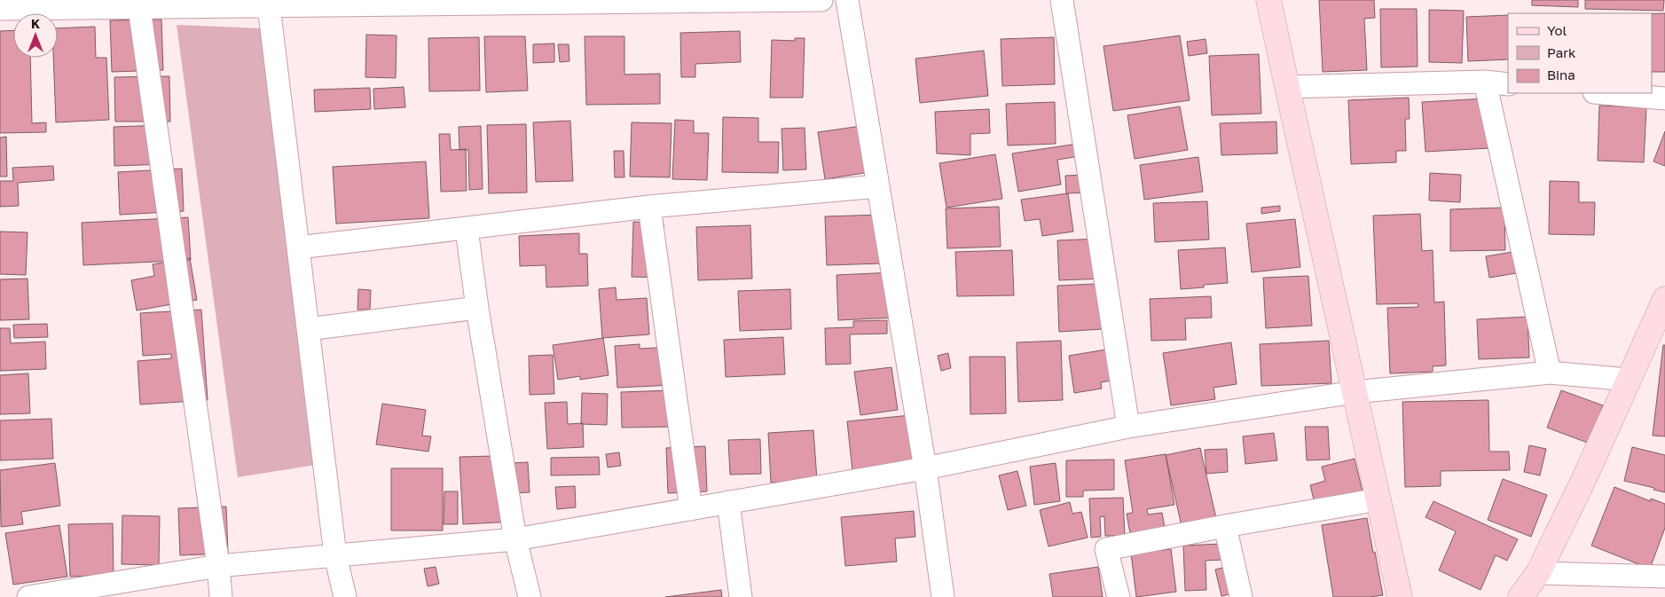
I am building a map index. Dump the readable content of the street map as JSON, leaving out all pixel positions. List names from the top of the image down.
{
  "legend": ["Yol", "Park", "Bina"],
  "north": "top"
}
